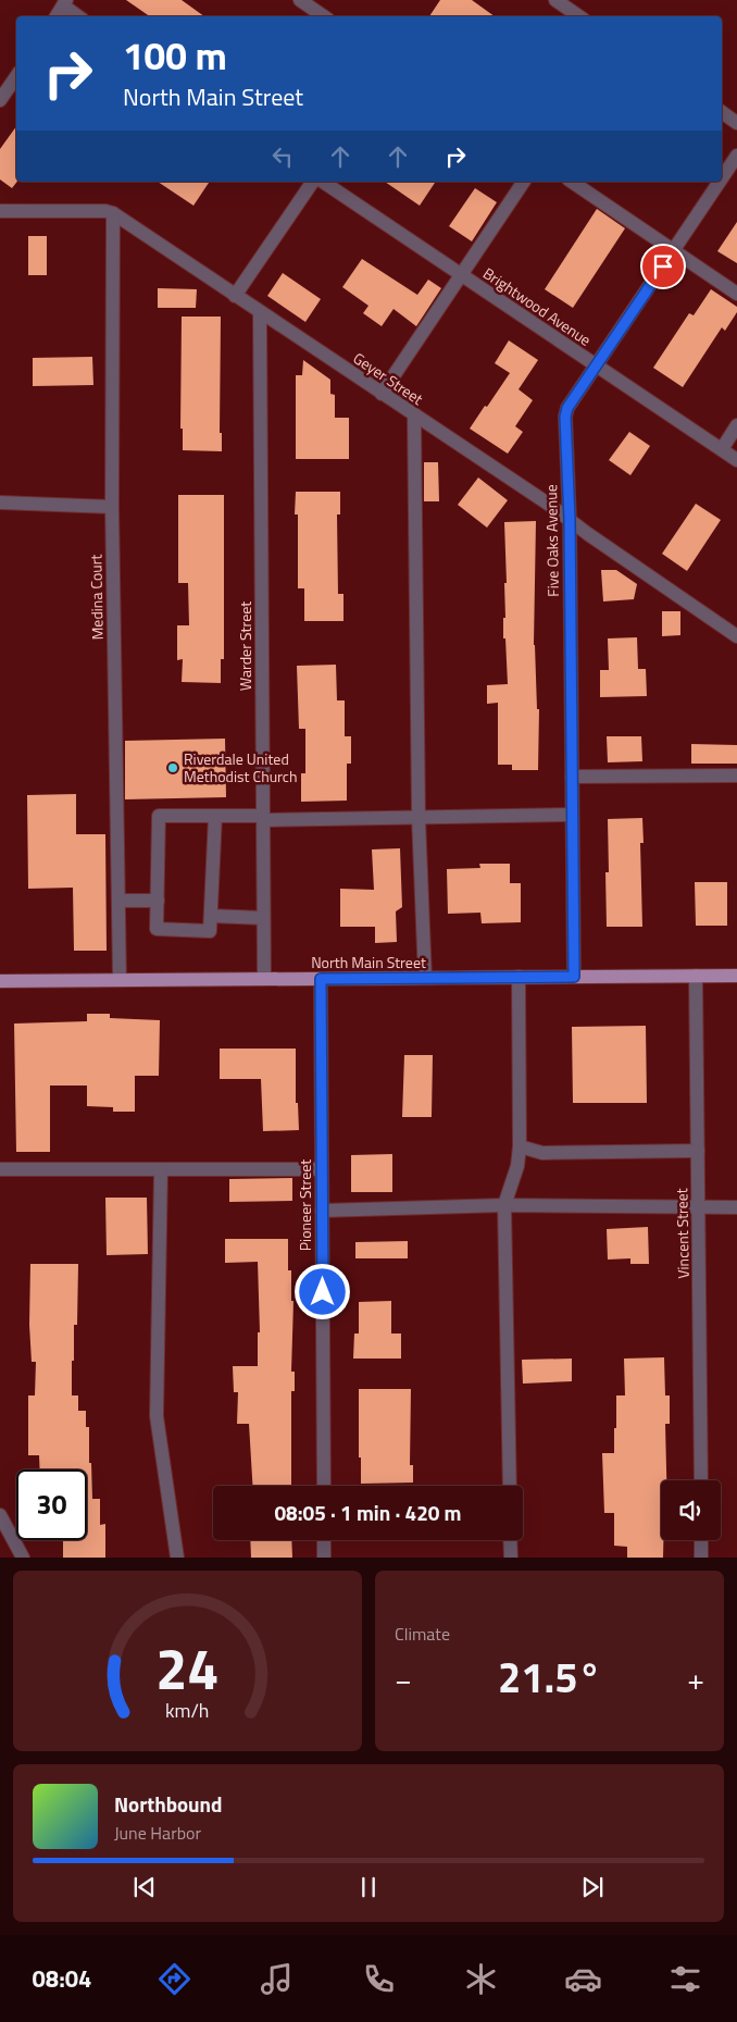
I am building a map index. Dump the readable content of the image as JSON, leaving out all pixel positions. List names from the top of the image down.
{
  "streets": {
    "main road": ["North Main Street"],
    "street": [
      "Brightwood Avenue",
      "Geyer Street",
      "Five Oaks Avenue",
      "Medina Court",
      "Warder Street",
      "Pioneer Street",
      "Vincent Street"
    ]
  },
  "crossings": [
    ["Brightwood Avenue", "Five Oaks Avenue"],
    ["Geyer Street", "Five Oaks Avenue"],
    ["Geyer Street", "Medina Court"],
    ["Geyer Street", "Warder Street"],
    ["Five Oaks Avenue", "North Main Street"],
    ["Medina Court", "North Main Street"],
    ["Warder Street", "North Main Street"],
    ["North Main Street", "Pioneer Street"],
    ["North Main Street", "Vincent Street"]
  ],
  "places": ["Riverdale United Methodist Church"],
  "page": {
    "turn": ["100 m", "North Main Street"],
    "limit": "30",
    "trip": "08:05 · 1 min · 420 m",
    "tile": "Climate",
    "heat": ["−", "21.5°", "+"],
    "song": ["Northbound", "June Harbor"],
    "tabs": "08:04",
    "gauge": ["24", "km/h"]
  }
}
